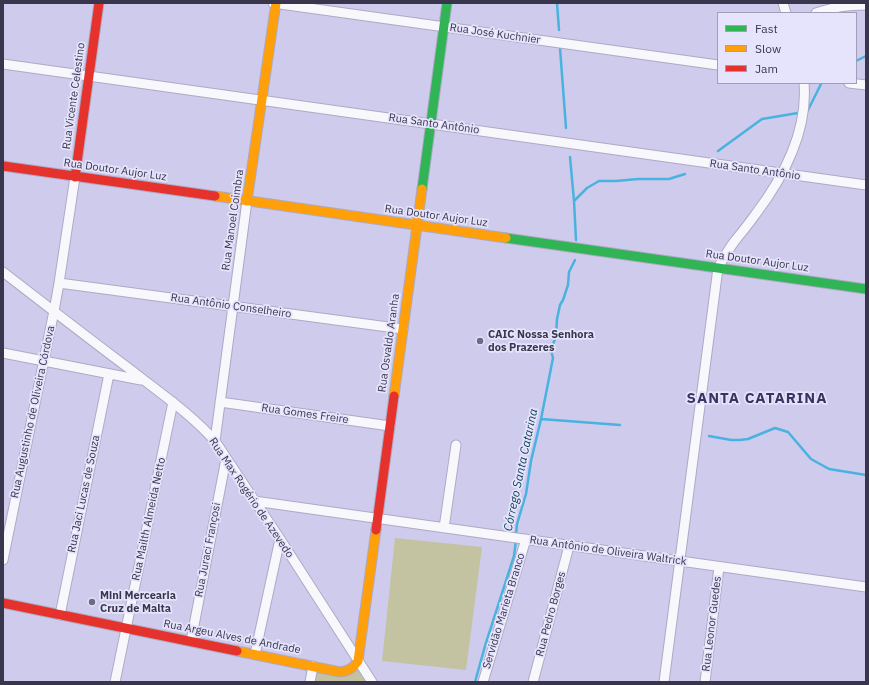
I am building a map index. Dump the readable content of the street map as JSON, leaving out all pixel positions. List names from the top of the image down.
{
  "streets": {
    "street": [
      "Rua José Kuchnier",
      "Rua Vicente Celestino",
      "Rua Santo Antônio",
      "Rua Doutor Aujor Luz",
      "Rua Manoel Coimbra",
      "Rua Antônio Conselheiro",
      "Rua Osvaldo Aranha",
      "Rua Augustinho de Oliveira Córdova",
      "Rua Gomes Freire",
      "Rua Jaci Lucas de Souza",
      "Rua Max Rogério de Azevedo",
      "Rua Mailth Almeida Netto",
      "Rua Juraci Françosi",
      "Rua Antônio de Oliveira Waltrick",
      "Servidão Marieta Branco",
      "Rua Pedro Borges",
      "Rua Leonor Guedes",
      "Rua Argeu Alves de Andrade"
    ]
  },
  "crossings": [
    ["Rua José Kuchnier", "Rua Manoel Coimbra"],
    ["Rua José Kuchnier", "Rua Osvaldo Aranha"],
    ["Rua Vicente Celestino", "Rua Santo Antônio"],
    ["Rua Vicente Celestino", "Rua Doutor Aujor Luz"],
    ["Rua Vicente Celestino", "Rua Antônio Conselheiro"],
    ["Rua Vicente Celestino", "Rua Augustinho de Oliveira Córdova"],
    ["Rua Vicente Celestino", "Rua Max Rogério de Azevedo"],
    ["Rua Santo Antônio", "Rua Manoel Coimbra"],
    ["Rua Santo Antônio", "Rua Osvaldo Aranha"],
    ["Rua Doutor Aujor Luz", "Rua Manoel Coimbra"],
    ["Rua Doutor Aujor Luz", "Rua Osvaldo Aranha"],
    ["Rua Manoel Coimbra", "Rua Antônio Conselheiro"],
    ["Rua Manoel Coimbra", "Rua Gomes Freire"],
    ["Rua Manoel Coimbra", "Rua Max Rogério de Azevedo"],
    ["Rua Antônio Conselheiro", "Rua Osvaldo Aranha"],
    ["Rua Osvaldo Aranha", "Rua Gomes Freire"],
    ["Rua Osvaldo Aranha", "Rua Max Rogério de Azevedo"],
    ["Rua Osvaldo Aranha", "Rua Antônio de Oliveira Waltrick"],
    ["Rua Osvaldo Aranha", "Rua Argeu Alves de Andrade"],
    ["Rua Augustinho de Oliveira Córdova", "Rua Max Rogério de Azevedo"],
    ["Rua Jaci Lucas de Souza", "Rua Argeu Alves de Andrade"],
    ["Rua Max Rogério de Azevedo", "Rua Mailth Almeida Netto"],
    ["Rua Max Rogério de Azevedo", "Rua Juraci Françosi"],
    ["Rua Max Rogério de Azevedo", "Rua Antônio de Oliveira Waltrick"],
    ["Rua Max Rogério de Azevedo", "Rua Argeu Alves de Andrade"],
    ["Rua Mailth Almeida Netto", "Rua Argeu Alves de Andrade"],
    ["Rua Juraci Françosi", "Rua Argeu Alves de Andrade"],
    ["Rua Antônio de Oliveira Waltrick", "Servidão Marieta Branco"],
    ["Rua Antônio de Oliveira Waltrick", "Rua Pedro Borges"],
    ["Rua Antônio de Oliveira Waltrick", "Rua Leonor Guedes"]
  ],
  "districts": ["SANTA CATARINA"],
  "water": ["Córrego Santa Catarina"],
  "places": ["CAIC Nossa Senhora dos Prazeres", "Mini Mercearia Cruz de Malta"],
  "legend": ["Fast", "Slow", "Jam"]
}
